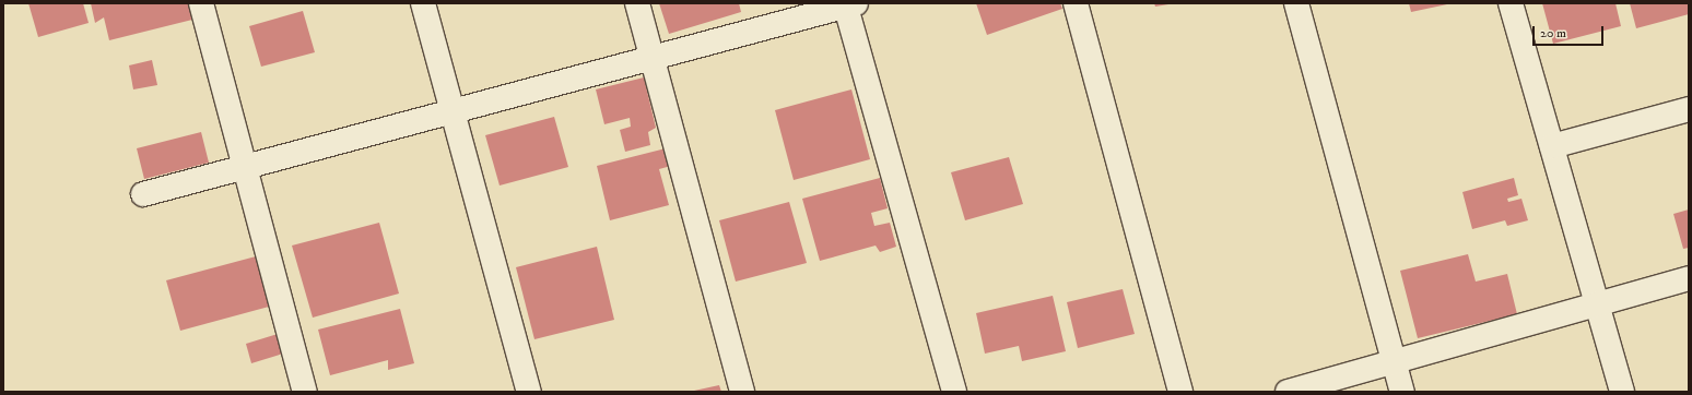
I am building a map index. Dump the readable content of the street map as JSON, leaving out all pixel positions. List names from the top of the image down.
{
  "scale_bar": "20 m"
}
